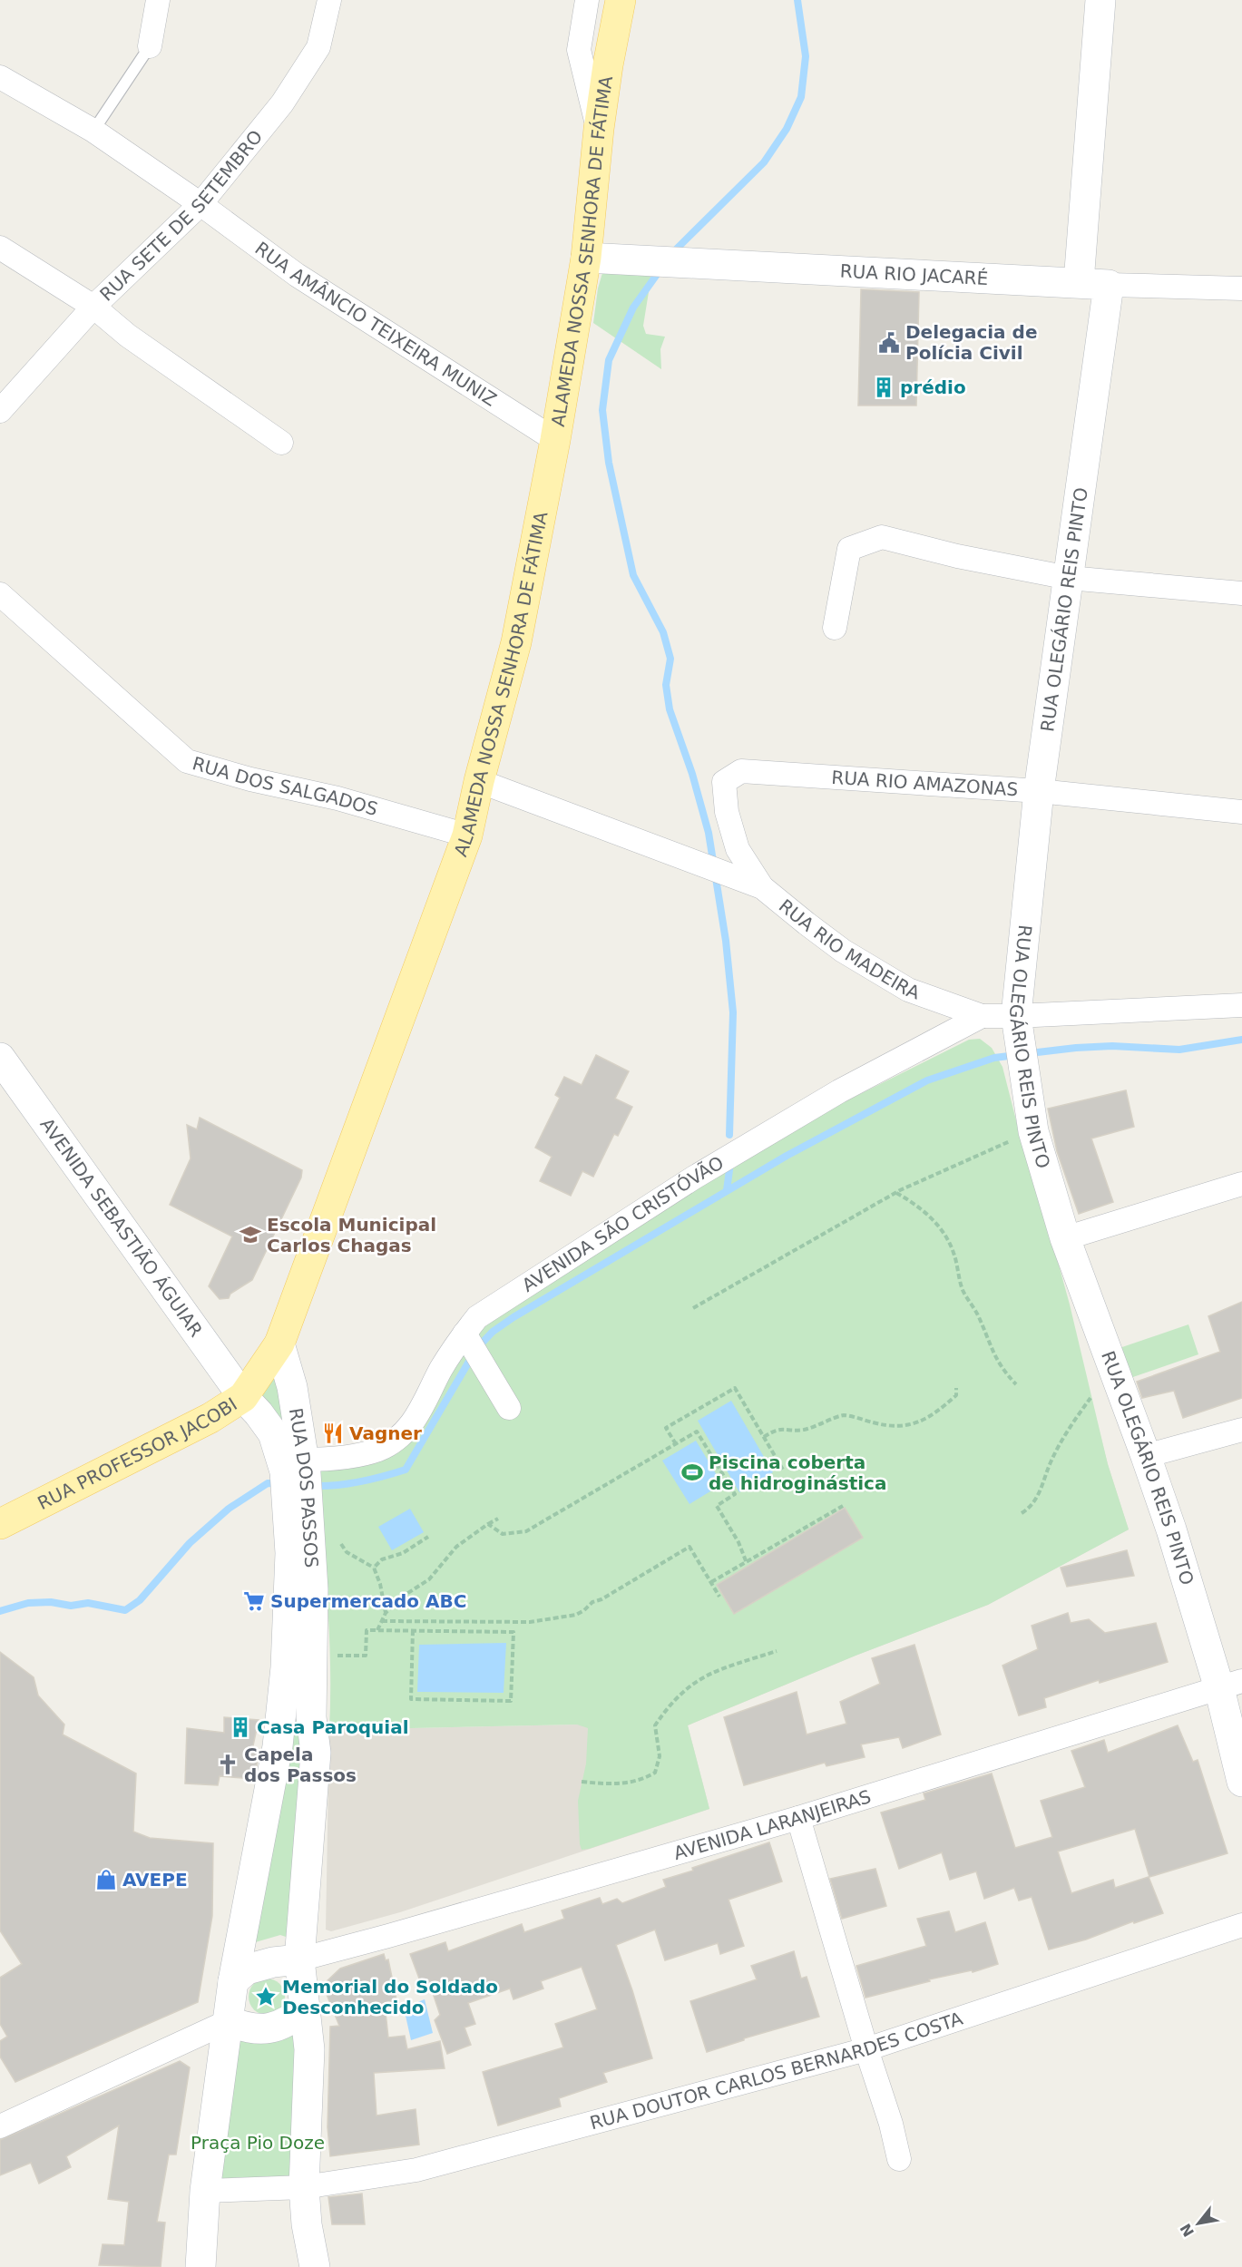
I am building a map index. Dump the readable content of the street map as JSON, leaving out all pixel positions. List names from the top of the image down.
{
  "streets": {
    "main road": ["ALAMEDA NOSSA SENHORA DE FÁTIMA", "RUA PROFESSOR JACOBI"],
    "street": [
      "RUA SETE DE SETEMBRO",
      "RUA RIO JACARÉ",
      "RUA AMÂNCIO TEIXEIRA MUNIZ",
      "RUA OLEGÁRIO REIS PINTO",
      "RUA RIO AMAZONAS",
      "RUA DOS SALGADOS",
      "RUA RIO MADEIRA",
      "AVENIDA SÃO CRISTÓVÃO",
      "AVENIDA SEBASTIÃO ÁGUIAR",
      "RUA DOS PASSOS",
      "AVENIDA LARANJEIRAS",
      "RUA DOUTOR CARLOS BERNARDES COSTA"
    ]
  },
  "crossings": [
    ["RUA SETE DE SETEMBRO", "RUA AMÂNCIO TEIXEIRA MUNIZ"],
    ["ALAMEDA NOSSA SENHORA DE FÁTIMA", "RUA RIO JACARÉ"],
    ["ALAMEDA NOSSA SENHORA DE FÁTIMA", "RUA AMÂNCIO TEIXEIRA MUNIZ"],
    ["ALAMEDA NOSSA SENHORA DE FÁTIMA", "RUA DOS SALGADOS"],
    ["ALAMEDA NOSSA SENHORA DE FÁTIMA", "RUA RIO MADEIRA"],
    ["ALAMEDA NOSSA SENHORA DE FÁTIMA", "RUA PROFESSOR JACOBI"],
    ["ALAMEDA NOSSA SENHORA DE FÁTIMA", "RUA DOS PASSOS"],
    ["RUA RIO JACARÉ", "RUA OLEGÁRIO REIS PINTO"],
    ["RUA OLEGÁRIO REIS PINTO", "RUA RIO AMAZONAS"],
    ["RUA OLEGÁRIO REIS PINTO", "RUA RIO MADEIRA"],
    ["RUA OLEGÁRIO REIS PINTO", "AVENIDA LARANJEIRAS"],
    ["RUA RIO AMAZONAS", "RUA RIO MADEIRA"],
    ["RUA RIO MADEIRA", "AVENIDA SÃO CRISTÓVÃO"],
    ["AVENIDA SÃO CRISTÓVÃO", "RUA DOS PASSOS"],
    ["AVENIDA SEBASTIÃO ÁGUIAR", "RUA PROFESSOR JACOBI"],
    ["AVENIDA SEBASTIÃO ÁGUIAR", "RUA DOS PASSOS"],
    ["RUA PROFESSOR JACOBI", "RUA DOS PASSOS"],
    ["RUA DOS PASSOS", "AVENIDA LARANJEIRAS"]
  ],
  "parks": ["Praça Pio Doze"],
  "places": {
    "public building": ["Delegacia de Polícia Civil"],
    "building": ["prédio", "Casa Paroquial"],
    "school or university": ["Escola Municipal Carlos Chagas"],
    "restaurant": ["Vagner"],
    "sports": ["Piscina coberta de hidroginástica"],
    "supermarket": ["Supermercado ABC"],
    "church": ["Capela dos Passos"],
    "shop": ["AVEPE"],
    "place": ["Memorial do Soldado Desconhecido"]
  },
  "north": "bottom left"
}
